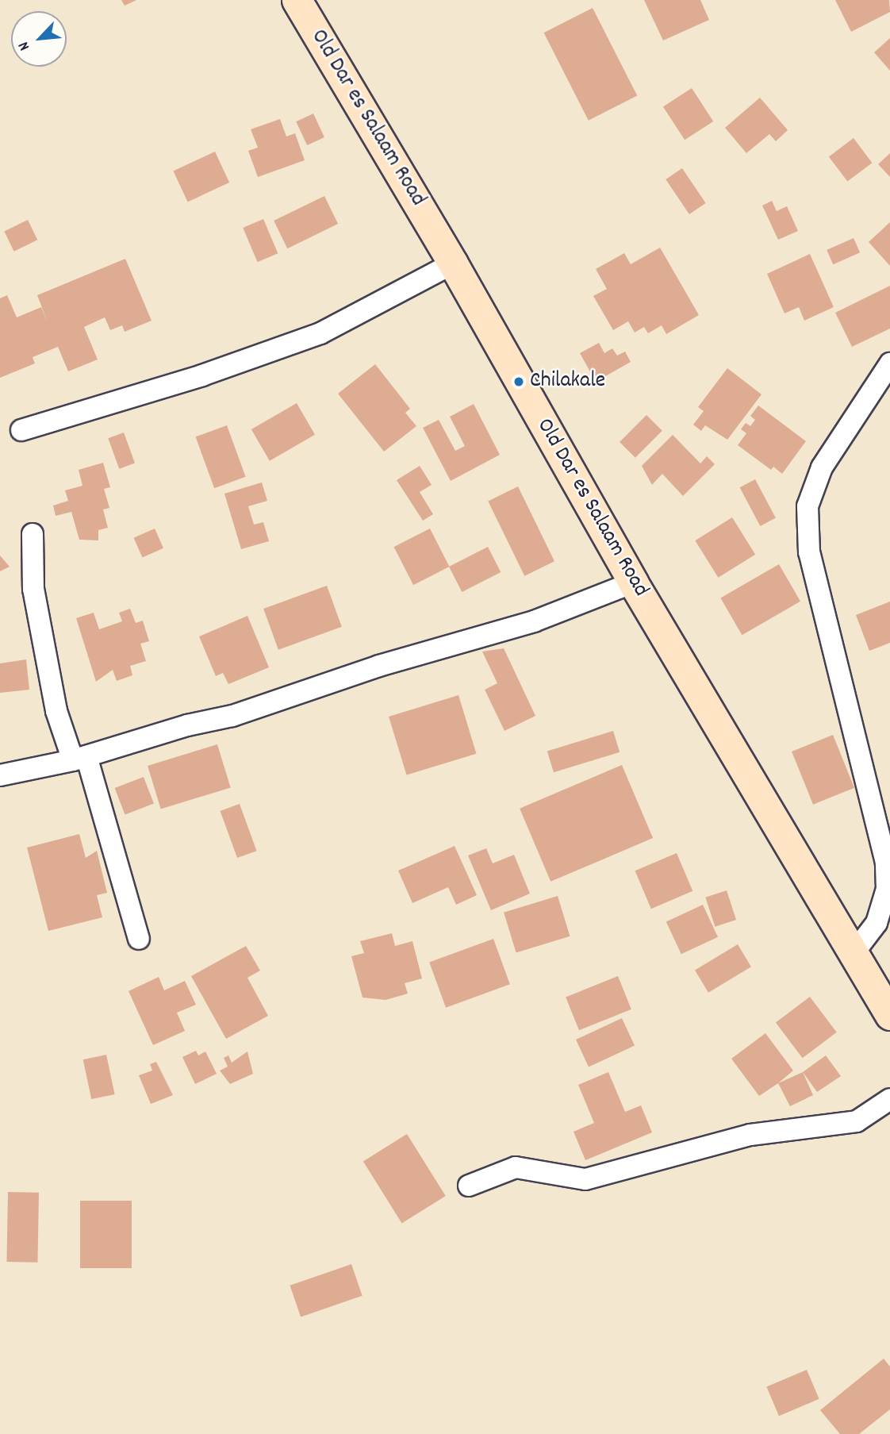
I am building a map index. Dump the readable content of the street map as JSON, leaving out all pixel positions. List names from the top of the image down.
{
  "streets": {
    "street": ["Old Dar es Salaam Road"]
  },
  "places": ["Chilakale"],
  "north": "bottom left"
}
